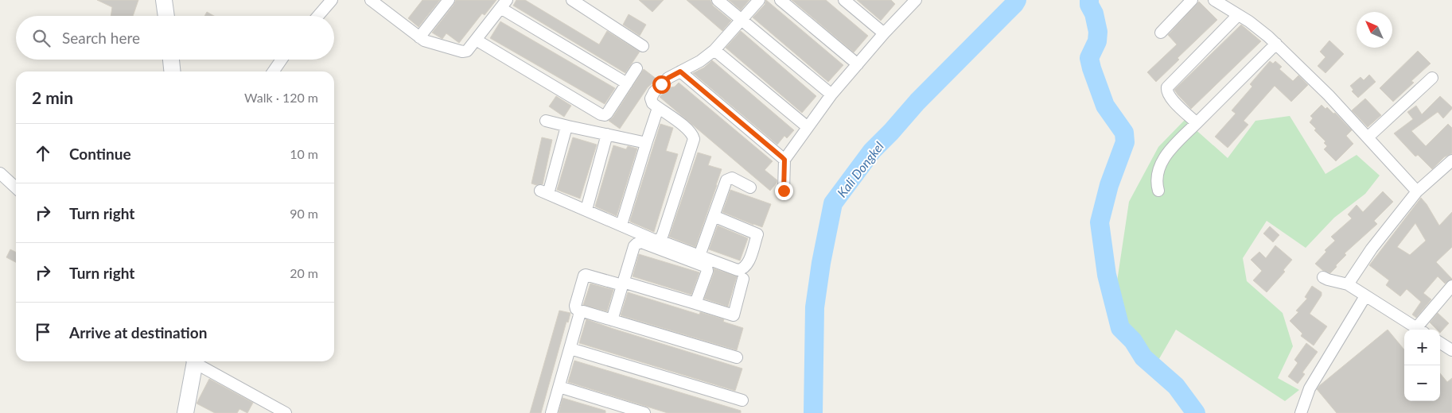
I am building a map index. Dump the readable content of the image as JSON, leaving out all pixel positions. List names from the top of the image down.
{
  "water": ["Kali Dongkel"],
  "north": "top left",
  "page": {
    "search": "Search here",
    "heading": ["2 min", "Walk · 120 m"],
    "list": [
      ["Continue", "10 m"],
      ["Turn right", "90 m"],
      ["Turn right", "20 m"],
      "Arrive at destination"
    ],
    "map_buttons": ["+", "−"]
  }
}
